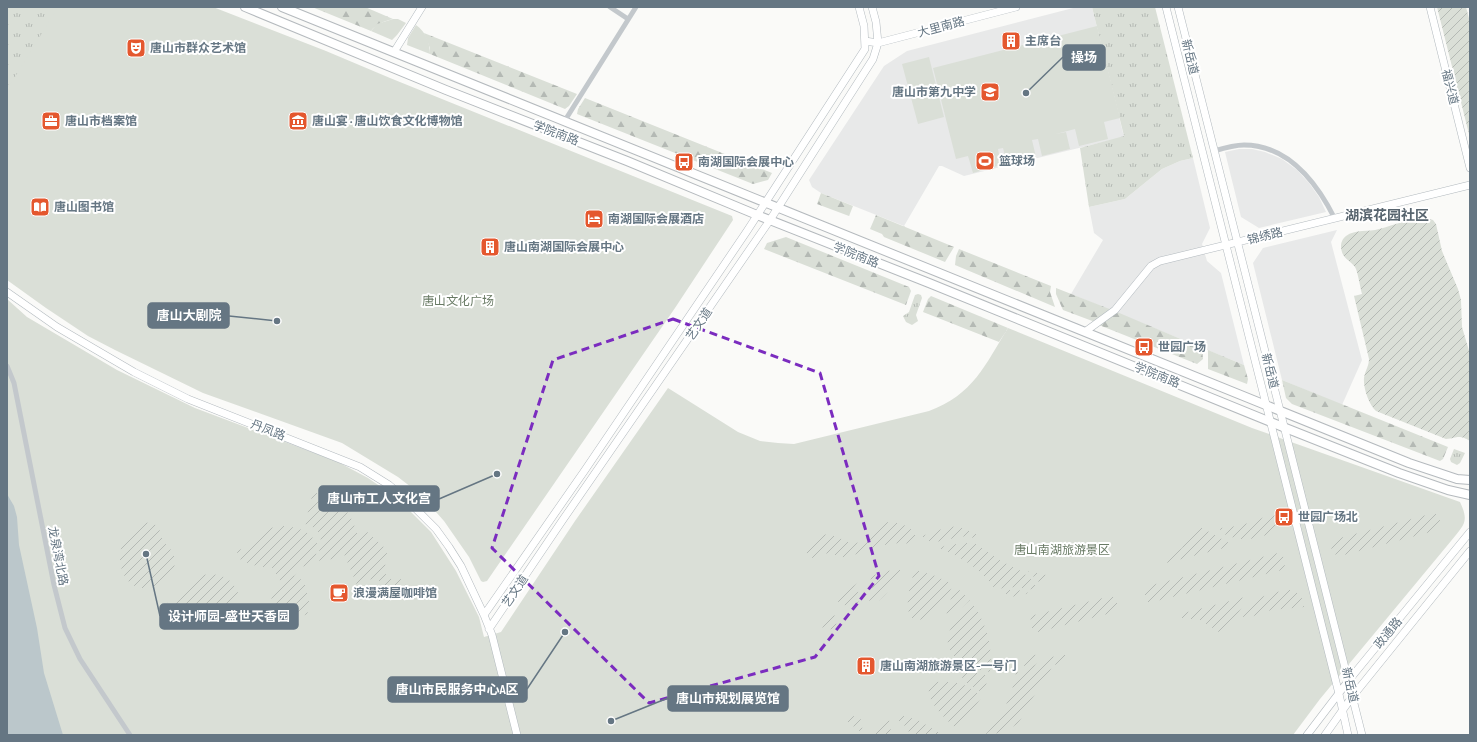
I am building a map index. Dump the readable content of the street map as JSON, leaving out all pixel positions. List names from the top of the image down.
{
  "streets": {
    "main road": [
      "大里南路",
      "新岳道",
      "福兴道",
      "学院南路",
      "锦绣路",
      "艺文道",
      "丹凤路",
      "政通路"
    ],
    "street": ["龙泉湾北路"]
  },
  "crossings": [
    ["大里南路", "艺文道"],
    ["新岳道", "学院南路"],
    ["新岳道", "锦绣路"],
    ["新岳道", "政通路"],
    ["学院南路", "锦绣路"],
    ["学院南路", "艺文道"],
    ["艺文道", "丹凤路"]
  ],
  "districts": ["湖滨花园社区"],
  "parks": ["唐山文化广场", "唐山南湖旅游景区"],
  "places": {
    "building": ["主席台", "唐山南湖国际会展中心", "唐山南湖旅游景区-一号门"],
    "theatre": ["唐山市群众艺术馆"],
    "school or university": ["唐山市第九中学"],
    "other": [
      "操场",
      "唐山大剧院",
      "唐山市工人文化宫",
      "设计师园-盛世天香园",
      "唐山市民服务中心A区",
      "唐山市规划展览馆"
    ],
    "office": ["唐山市档案馆"],
    "museum": ["唐山宴 · 唐山饮食文化博物馆"],
    "sports": ["篮球场"],
    "bus stop": ["南湖国际会展中心", "世园广场", "世园广场北"],
    "library": ["唐山图书馆"],
    "hotel": ["南湖国际会展酒店"],
    "cafe": ["浪漫满屋咖啡馆"]
  }
}
